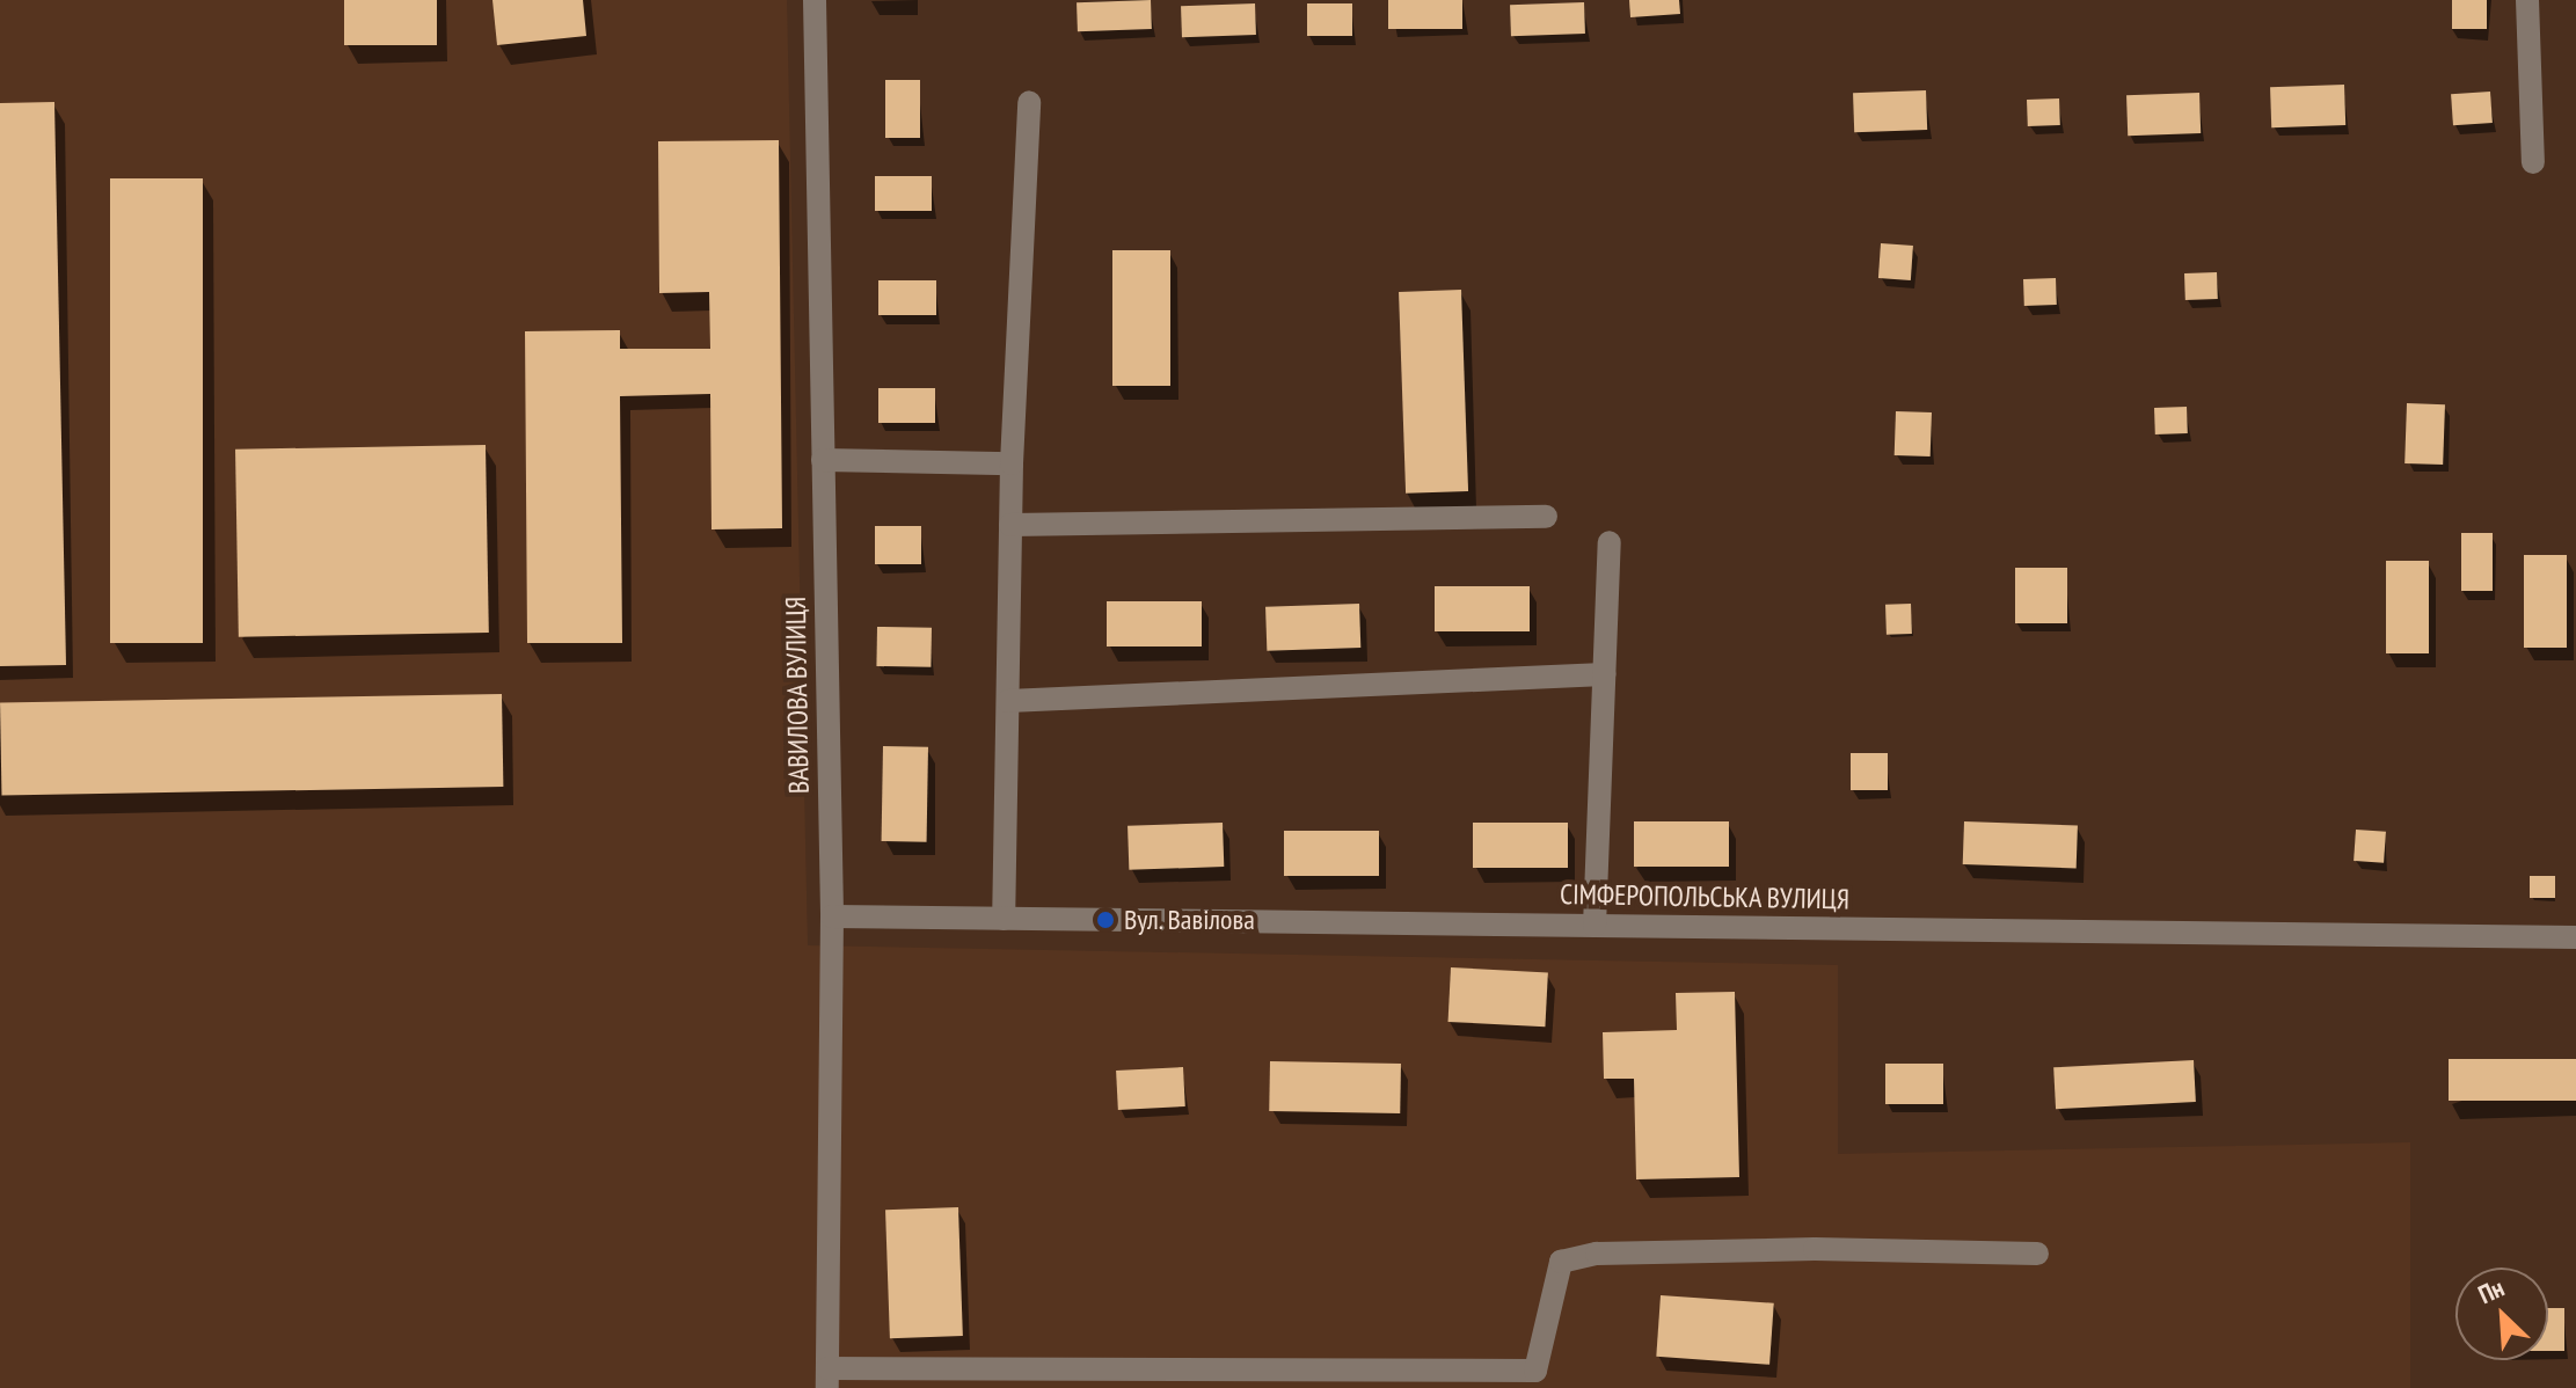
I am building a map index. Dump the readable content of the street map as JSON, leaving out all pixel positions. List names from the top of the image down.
{
  "streets": {
    "street": ["ВАВИЛОВА ВУЛИЦЯ", "СІМФЕРОПОЛЬСЬКА ВУЛИЦЯ"]
  },
  "crossings": [
    ["ВАВИЛОВА ВУЛИЦЯ", "СІМФЕРОПОЛЬСЬКА ВУЛИЦЯ"]
  ],
  "places": ["Вул. Вавілова"],
  "north": "top left"
}
